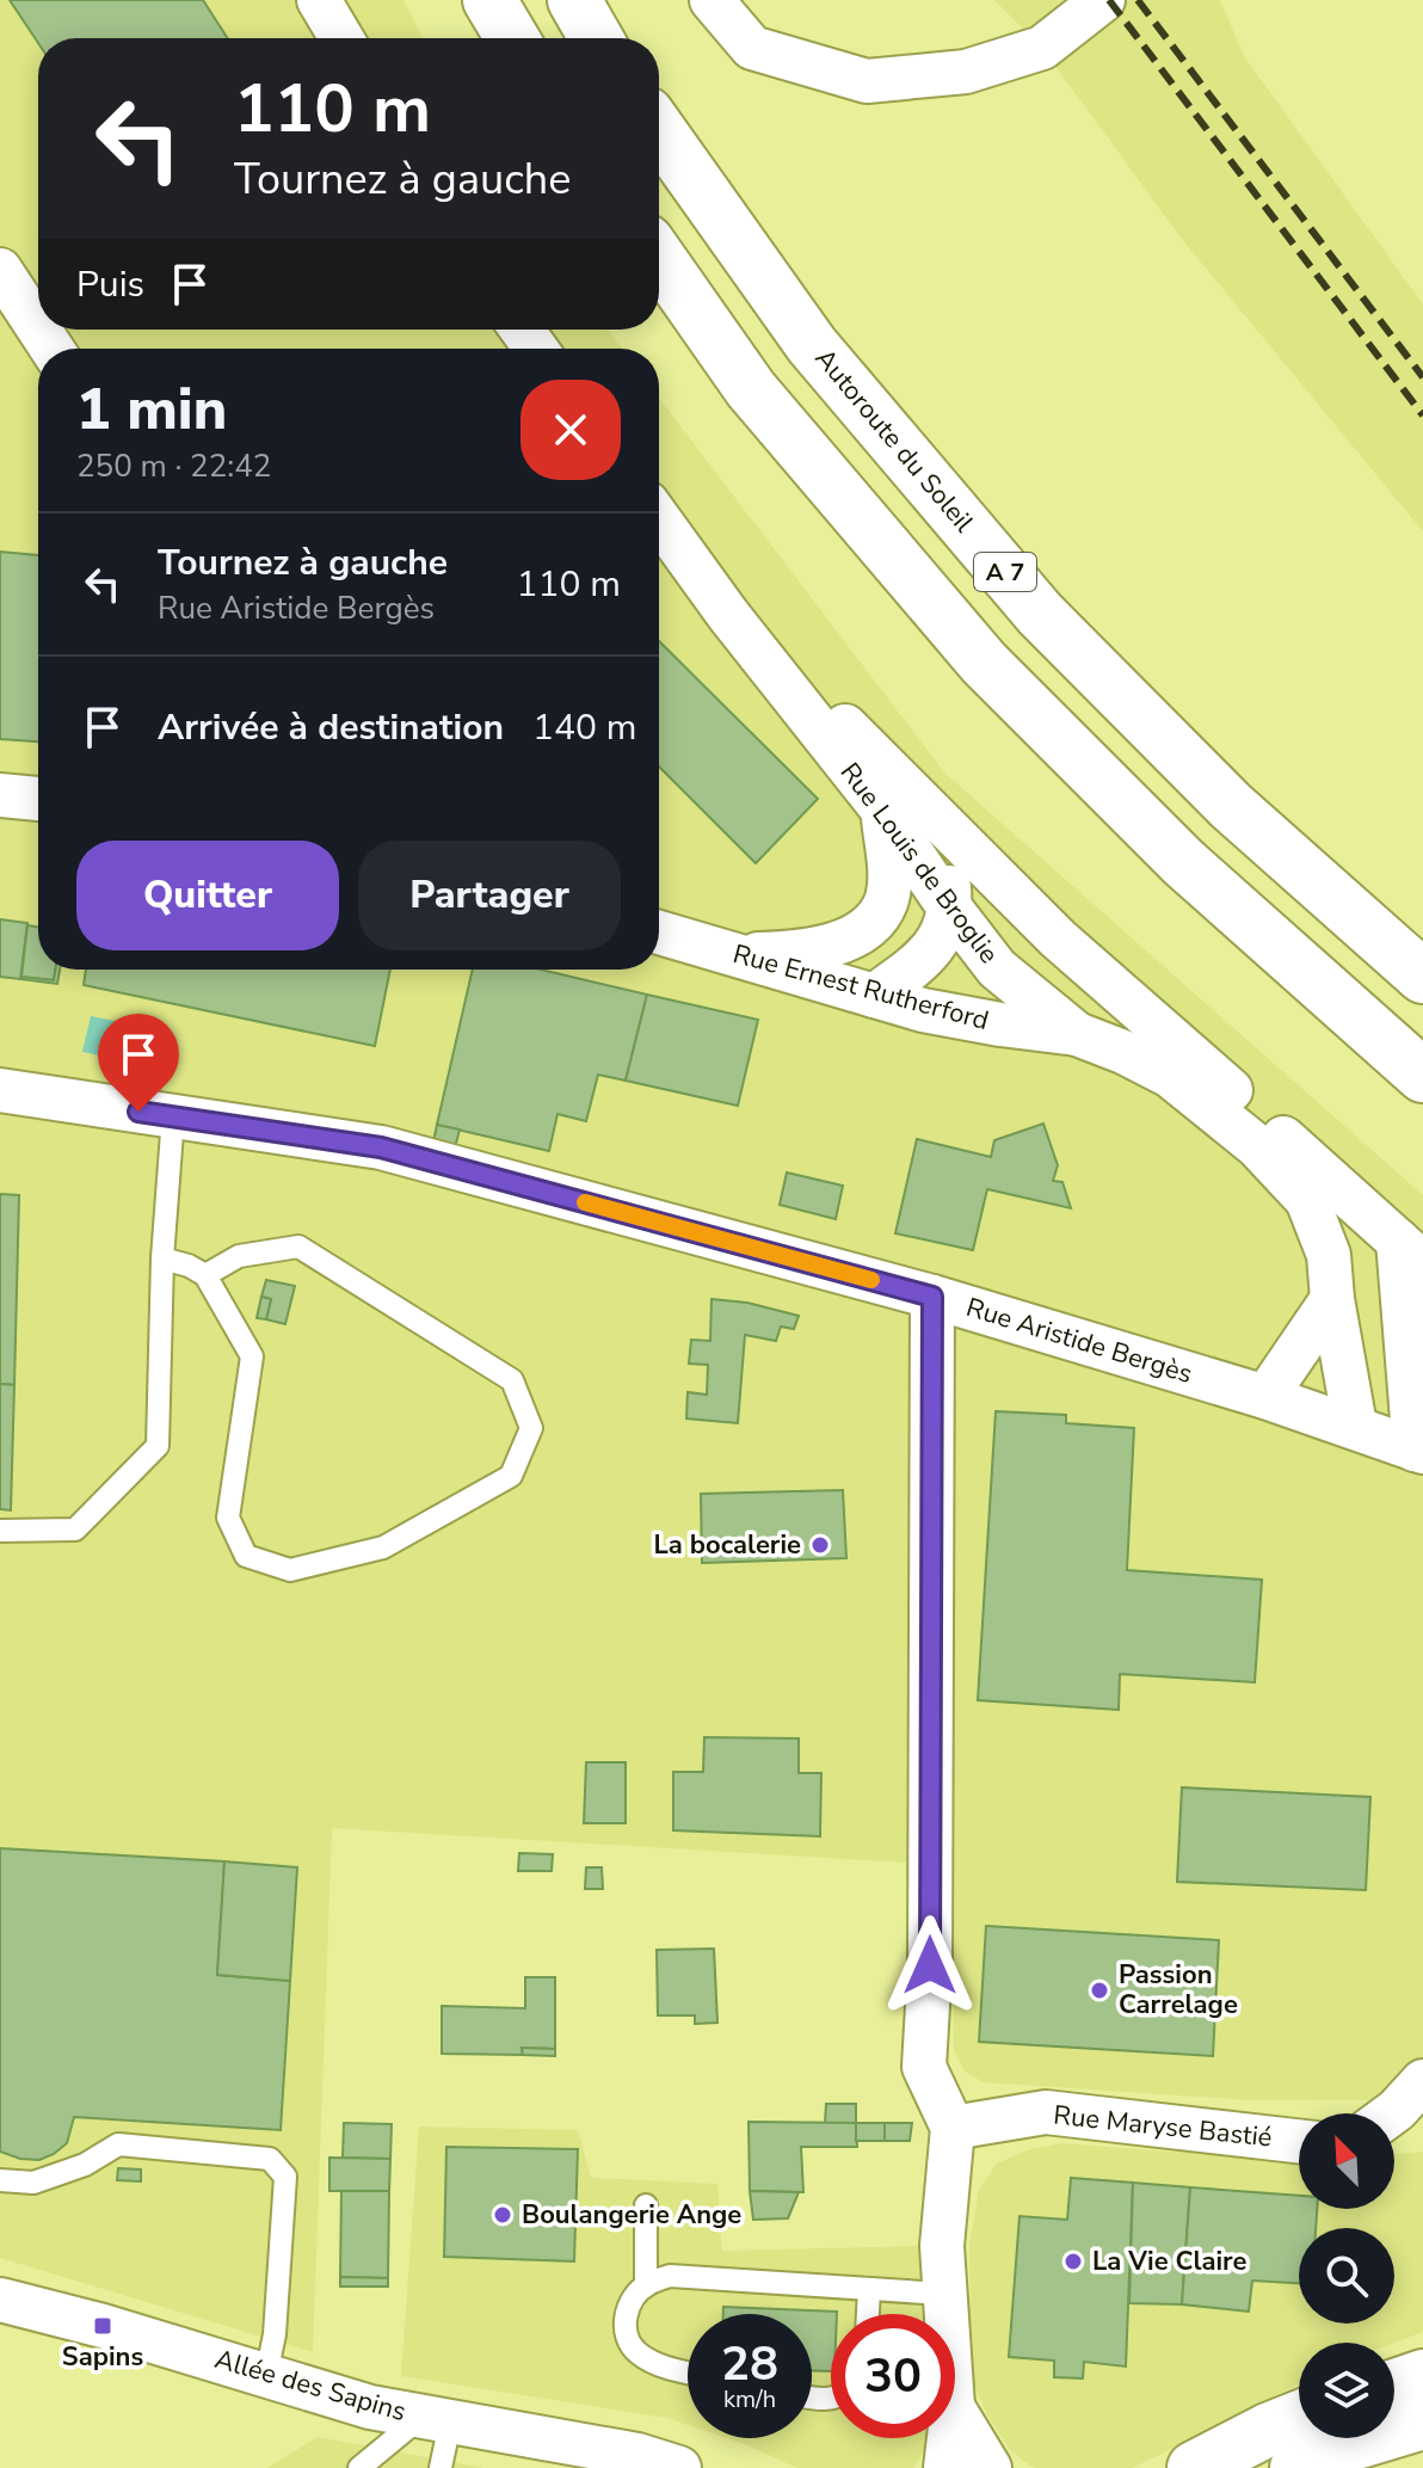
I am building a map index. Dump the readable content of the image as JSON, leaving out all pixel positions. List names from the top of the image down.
{
  "streets": {
    "main road": ["Autoroute du Soleil", "A 7"],
    "street": [
      "Rue Louis de Broglie",
      "Rue Ernest Rutherford",
      "Rue Aristide Bergès",
      "Rue Maryse Bastié",
      "Allée des Sapins"
    ]
  },
  "crossings": [
    ["Rue Louis de Broglie", "Rue Ernest Rutherford"]
  ],
  "places": {
    "other": [
      "La bocalerie",
      "Passion Carrelage",
      "Boulangerie Ange",
      "La Vie Claire"
    ],
    "transit": ["Sapins"]
  },
  "north": "top left",
  "page": {
    "turn": ["110 m", "Tournez à gauche"],
    "then": "Puis",
    "heading": ["1 min", "250 m · 22:42"],
    "list": [
      {
        "name": "Tournez à gauche",
        "note": "Rue Aristide Bergès",
        "value": "110 m"
      },
      {
        "name": "Arrivée à destination",
        "value": "140 m"
      }
    ],
    "buttons": ["Quitter", "Partager"],
    "speed": "28 km/h",
    "limit": "30"
  }
}
